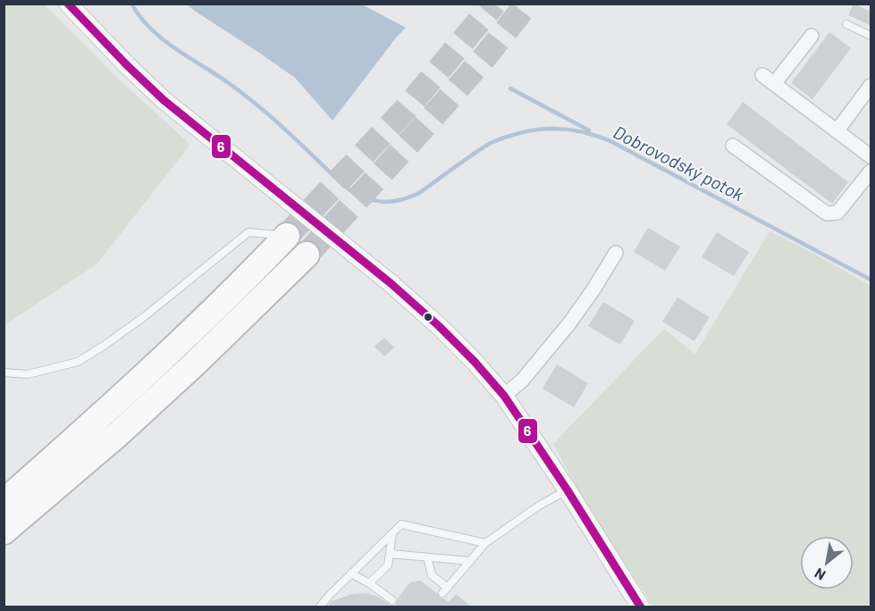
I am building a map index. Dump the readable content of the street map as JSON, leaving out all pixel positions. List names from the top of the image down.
{
  "water": ["Dobrovodský potok"],
  "lines": ["transit line 6"],
  "north": "bottom left"
}
